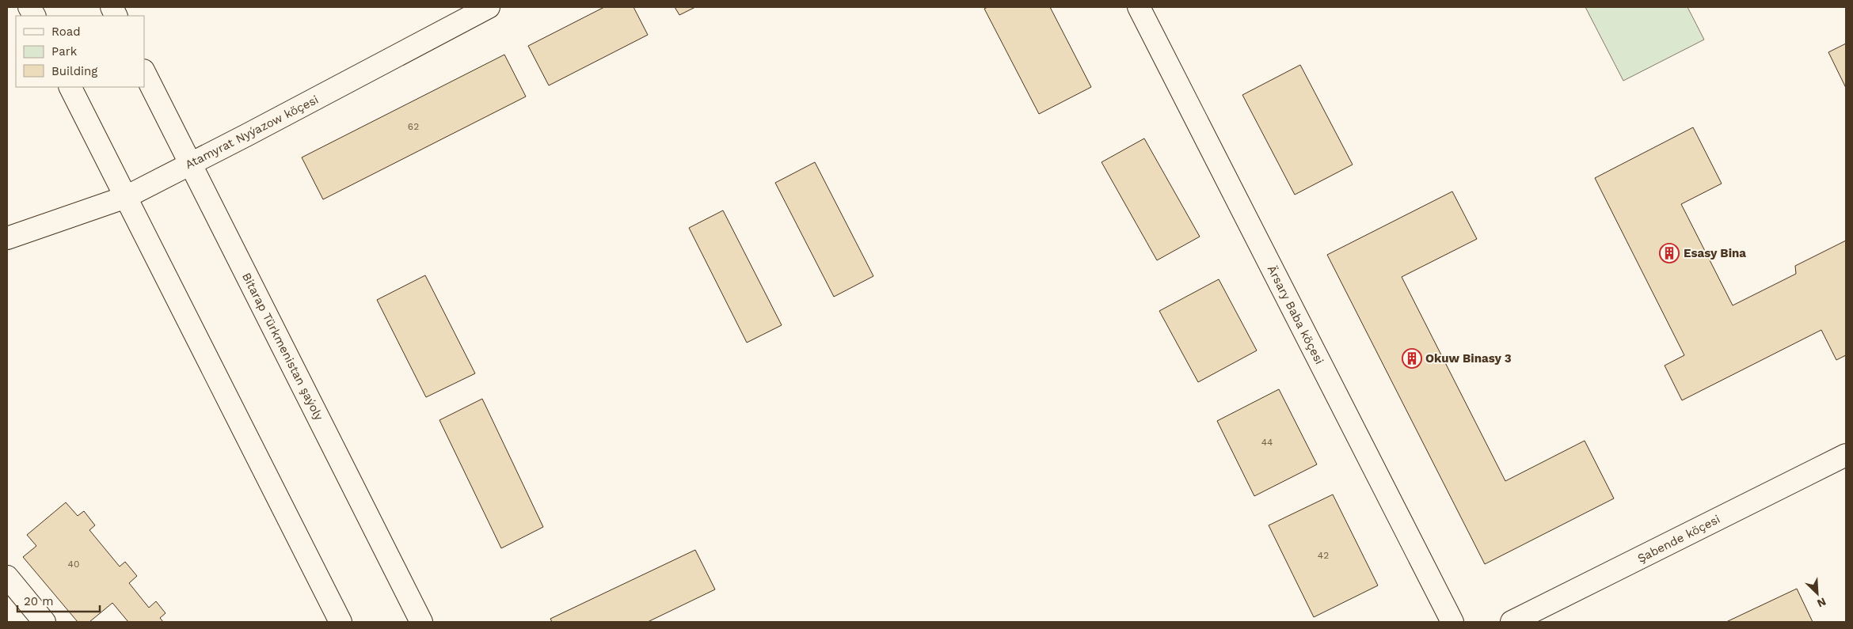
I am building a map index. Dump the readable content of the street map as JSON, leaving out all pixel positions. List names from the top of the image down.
{
  "streets": {
    "street": [
      "Atamyrat Nyýazow köçesi",
      "Ärsary Baba köçesi",
      "Bitarap Türkmenistan şaýoly",
      "Şabende köçesi"
    ]
  },
  "crossings": [
    ["Atamyrat Nyýazow köçesi", "Bitarap Türkmenistan şaýoly"]
  ],
  "places": {
    "building": ["Esasy Bina", "Okuw Binasy 3"]
  },
  "house_numbers": [
    "62",
    "44",
    "42",
    "40"
  ],
  "legend": ["Road", "Park", "Building"],
  "scale_bar": "20 m",
  "north": "bottom right"
}
